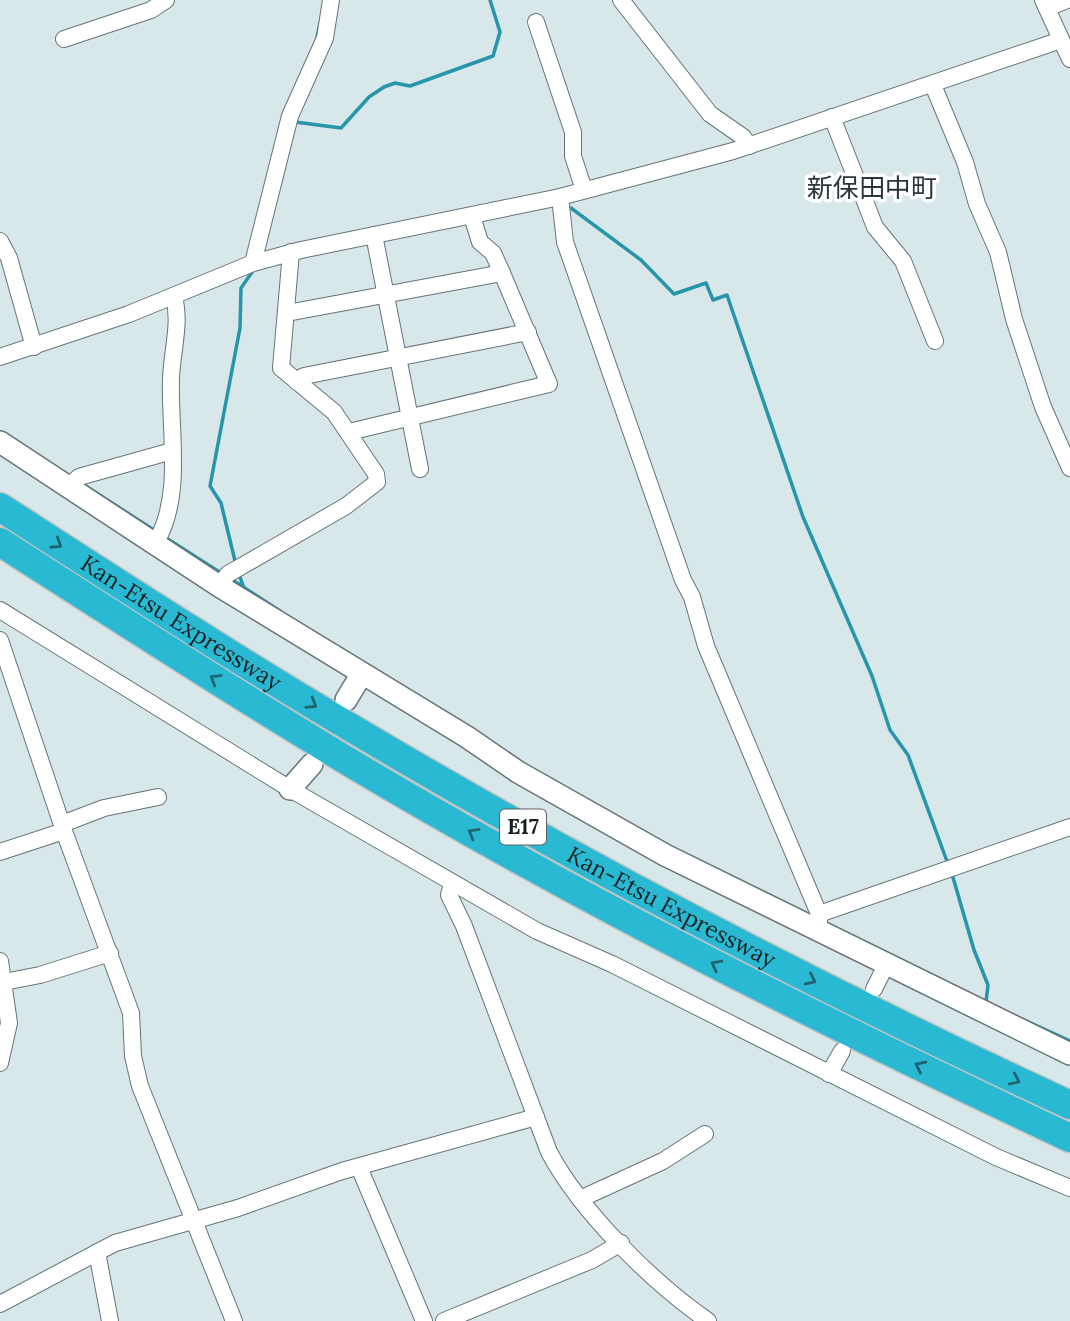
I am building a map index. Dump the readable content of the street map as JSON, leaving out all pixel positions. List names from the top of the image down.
{
  "streets": {
    "highway": ["Kan-Etsu Expressway", "E17"]
  },
  "districts": ["新保田中町"]
}
